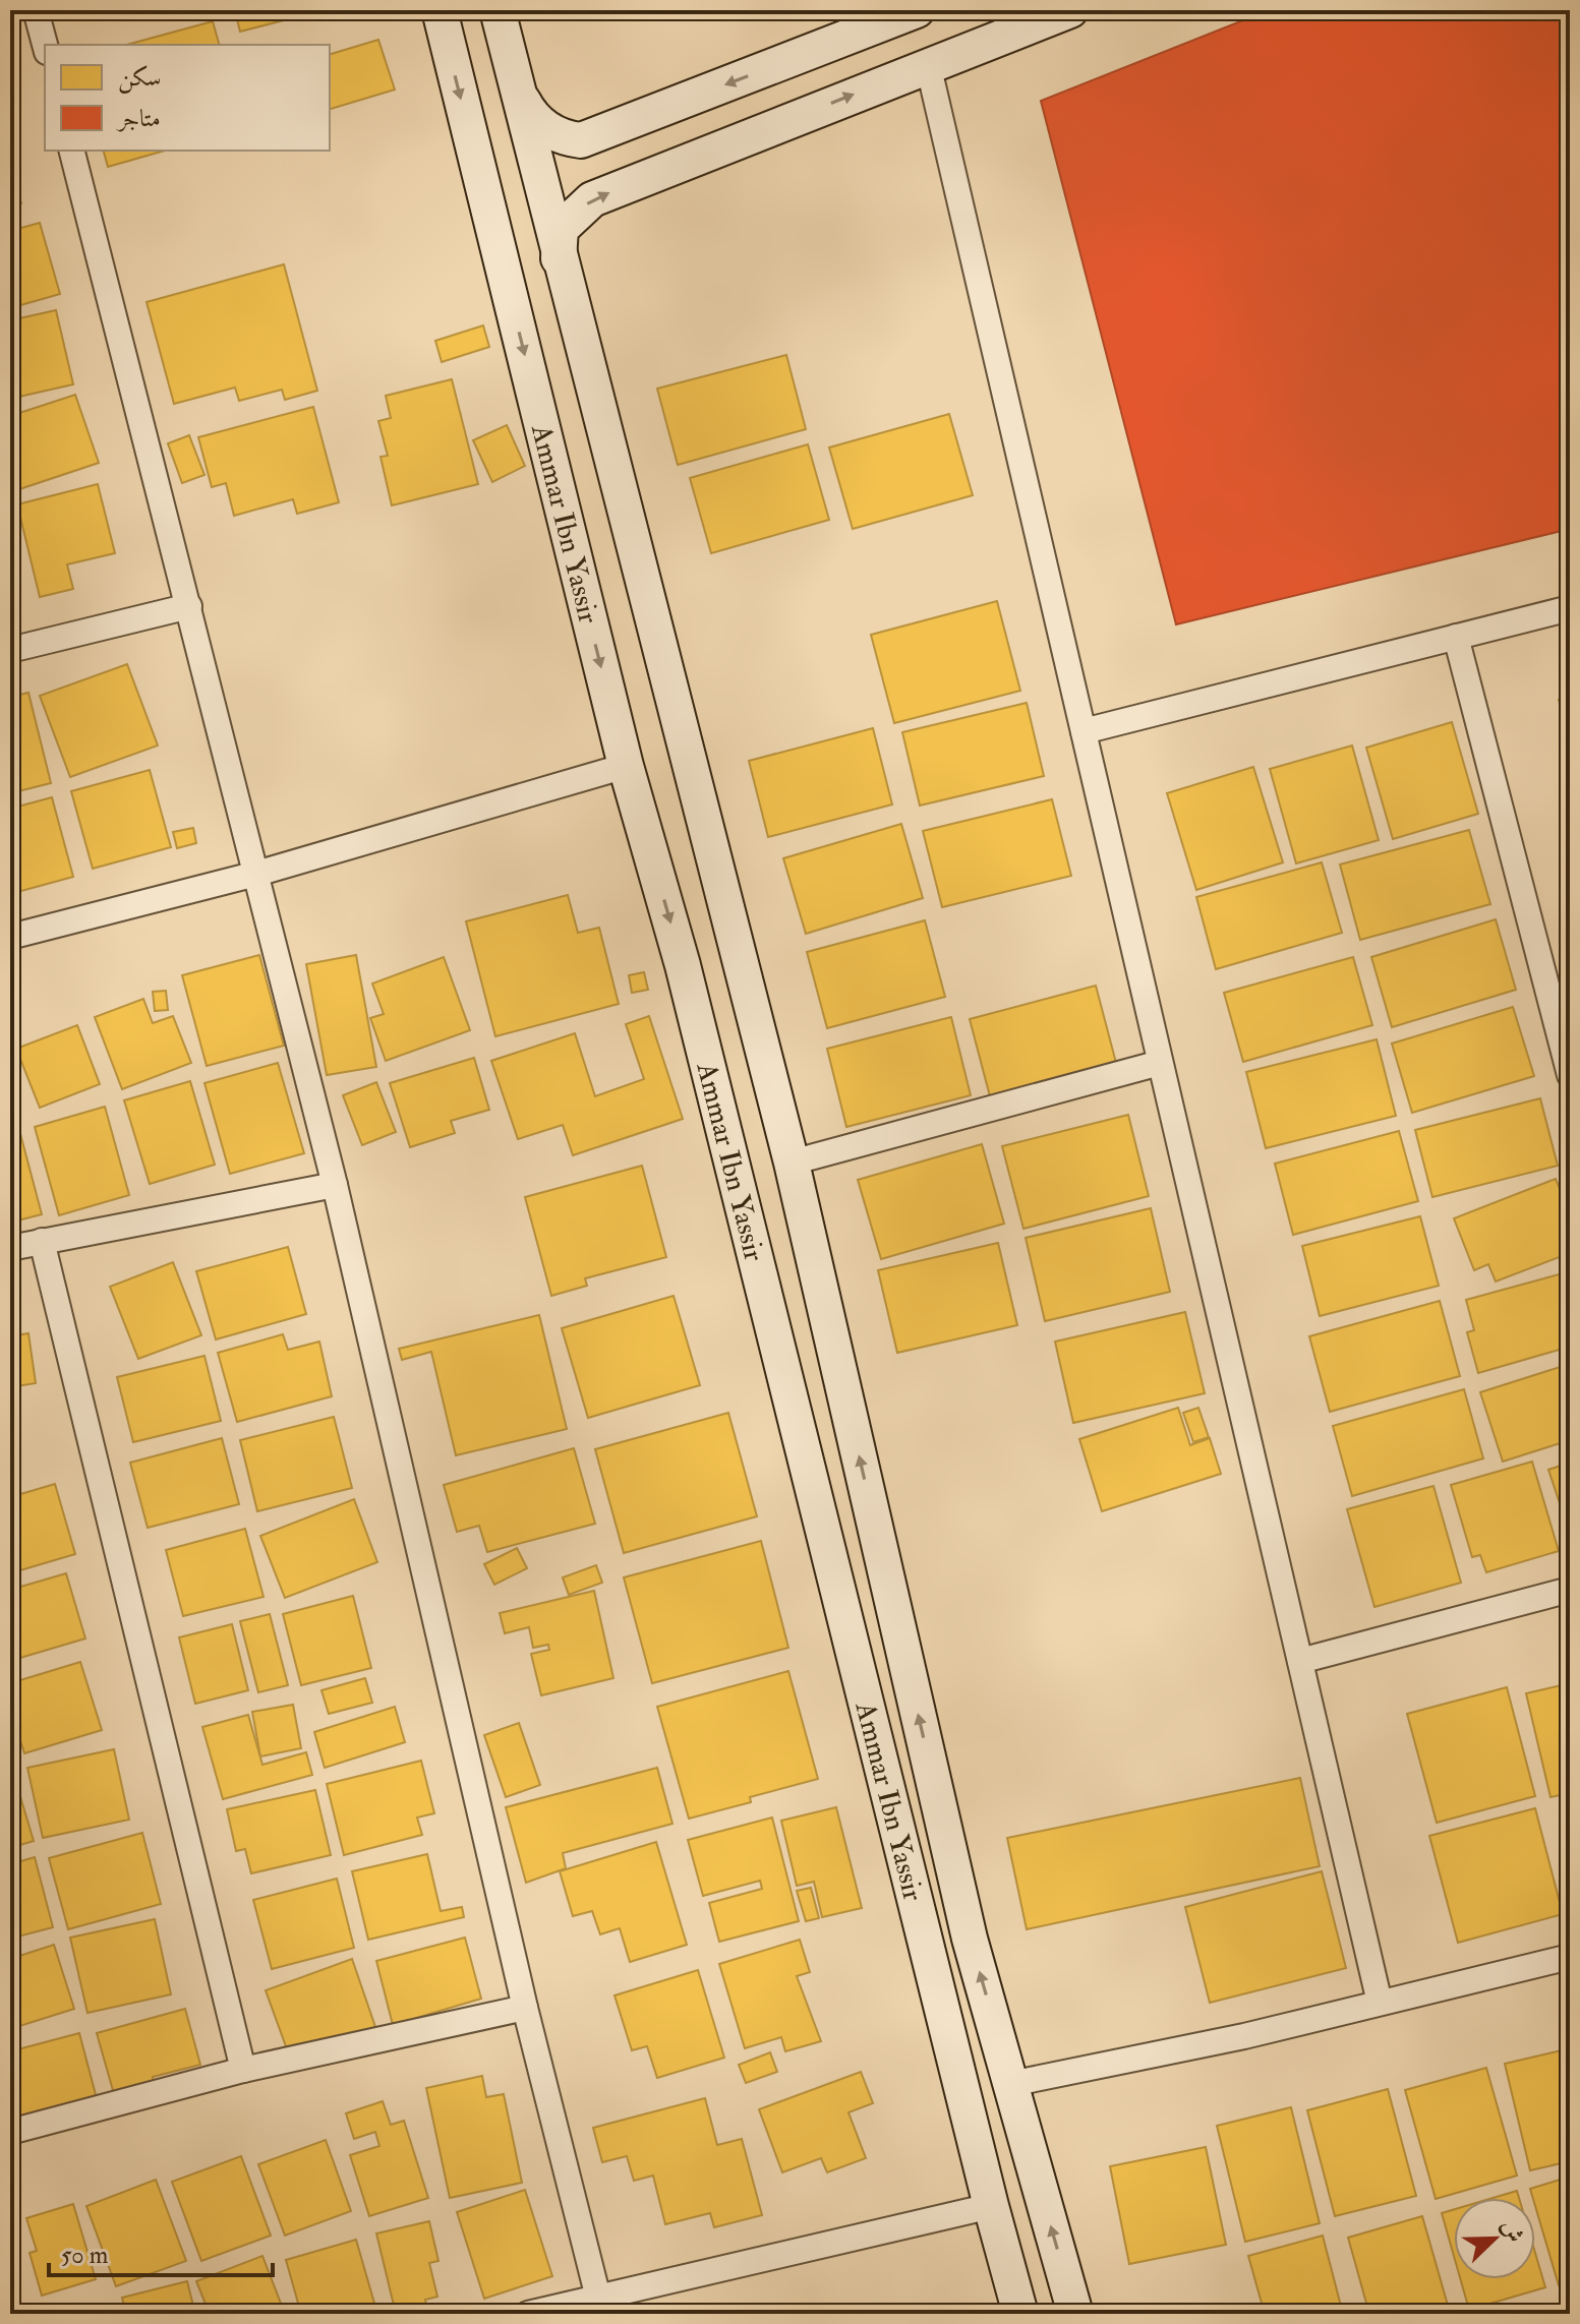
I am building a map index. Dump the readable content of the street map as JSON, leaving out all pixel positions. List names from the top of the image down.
{
  "streets": {
    "street": ["Ammar Ibn Yassir"]
  },
  "legend": ["سكن", "متاجر"],
  "scale_bar": "50 m",
  "north": "top right"
}
